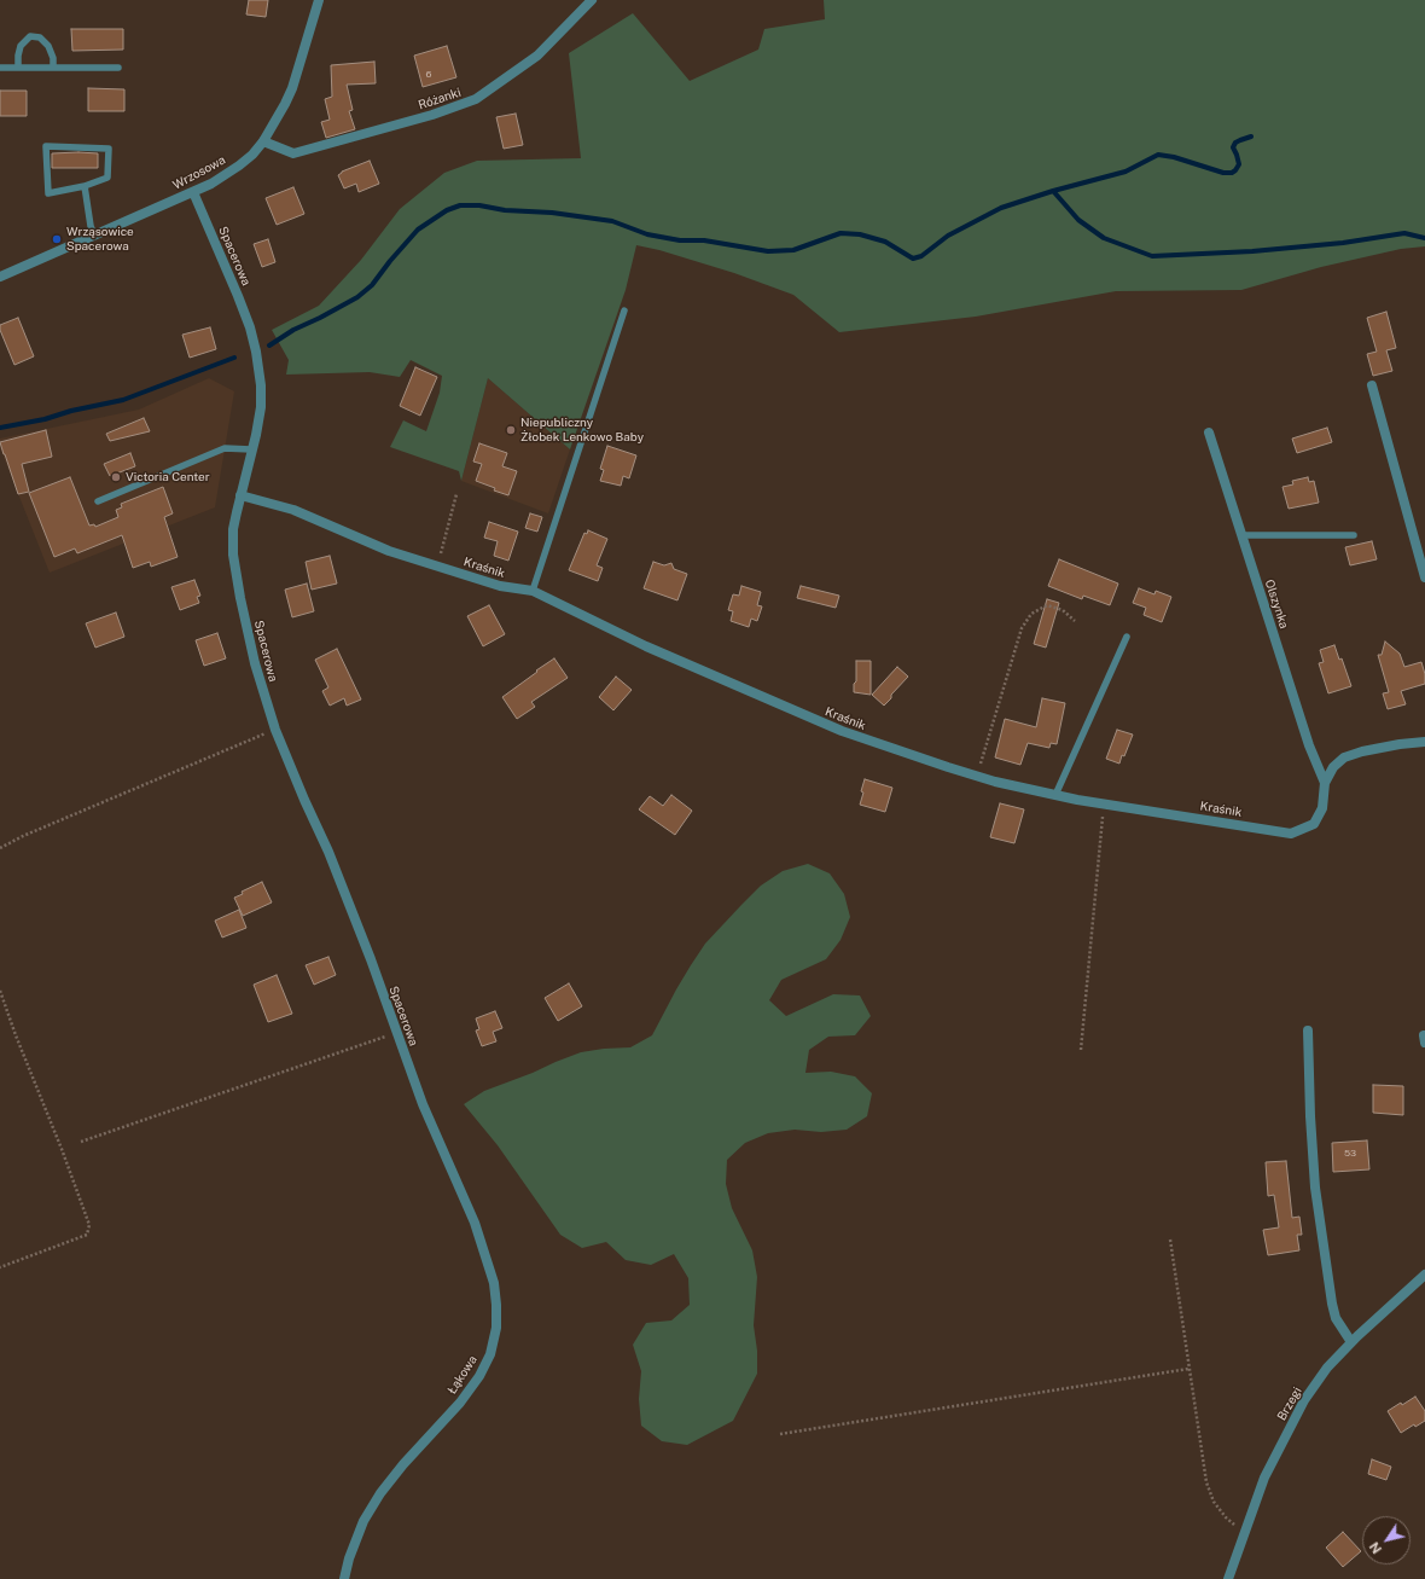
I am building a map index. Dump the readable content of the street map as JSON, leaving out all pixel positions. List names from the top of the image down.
{
  "streets": {
    "street": [
      "Różanki",
      "Wrzosowa",
      "Spacerowa",
      "Kraśnik",
      "Olszynka",
      "Łąkowa",
      "Brzegi"
    ]
  },
  "crossings": [
    ["Różanki", "Wrzosowa"],
    ["Wrzosowa", "Spacerowa"],
    ["Spacerowa", "Kraśnik"],
    ["Spacerowa", "Łąkowa"],
    ["Kraśnik", "Olszynka"]
  ],
  "places": ["Wrząsowice Spacerowa", "Niepubliczny Żłobek Lenkowo Baby", "Victoria Center"],
  "house_numbers": ["6", "53"],
  "north": "bottom left"
}
